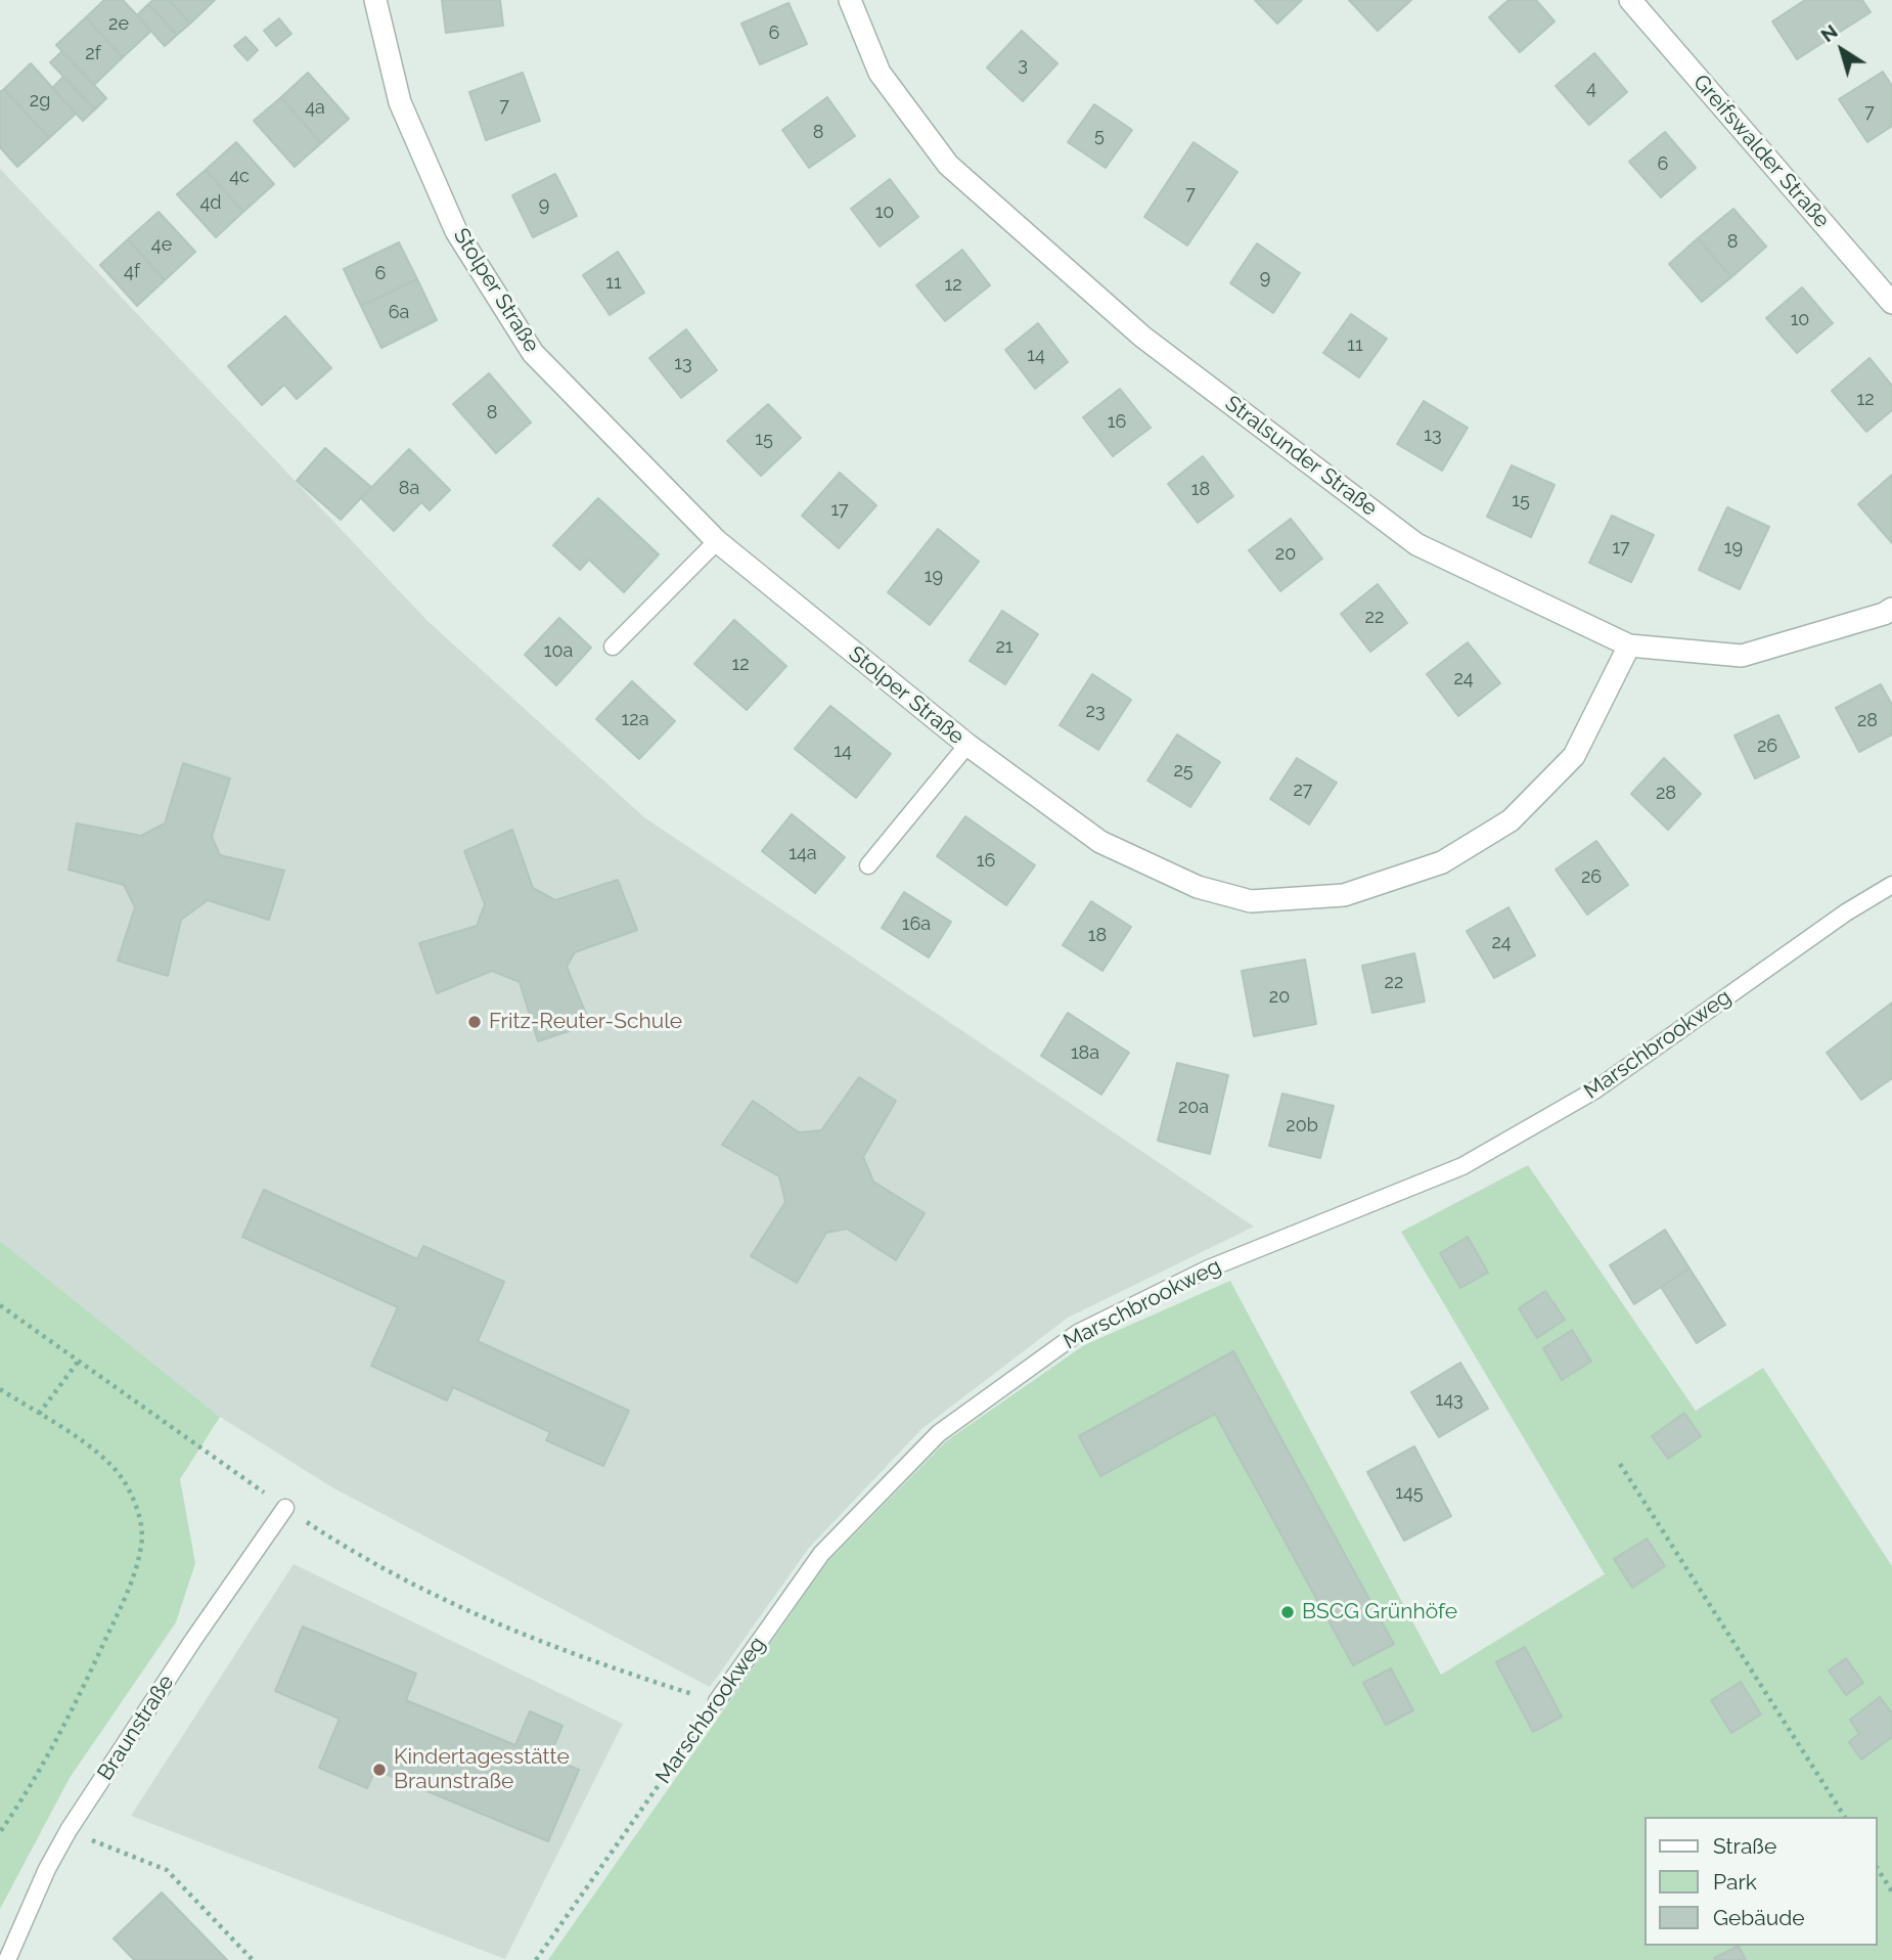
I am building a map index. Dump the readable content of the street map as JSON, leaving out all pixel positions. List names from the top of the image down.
{
  "streets": {
    "street": ["Greifswalder Straße", "Stolper Straße", "Stralsunder Straße"],
    "lane": ["Marschbrookweg", "Braunstraße"]
  },
  "crossings": [
    ["Stolper Straße", "Stralsunder Straße"]
  ],
  "places": ["Fritz-Reuter-Schule", "BSCG Grünhöfe", "Kindertagesstätte Braunstraße"],
  "house_numbers": [
    "2e",
    "6",
    "2f",
    "3",
    "4",
    "2g",
    "7",
    "4a",
    "7",
    "8",
    "5",
    "6",
    "4c",
    "7",
    "4d",
    "9",
    "10",
    "8",
    "4e",
    "4f",
    "6",
    "9",
    "11",
    "12",
    "6a",
    "10",
    "11",
    "14",
    "13",
    "12",
    "8",
    "16",
    "13",
    "15",
    "8a",
    "18",
    "15",
    "17",
    "17",
    "19",
    "20",
    "19",
    "22",
    "21",
    "10a",
    "12",
    "24",
    "23",
    "12a",
    "28",
    "26",
    "14",
    "25",
    "27",
    "28",
    "14a",
    "16",
    "26",
    "16a",
    "18",
    "24",
    "22",
    "20",
    "18a",
    "20a",
    "20b",
    "143",
    "145"
  ],
  "legend": ["Straße", "Park", "Gebäude"],
  "north": "top left"
}
